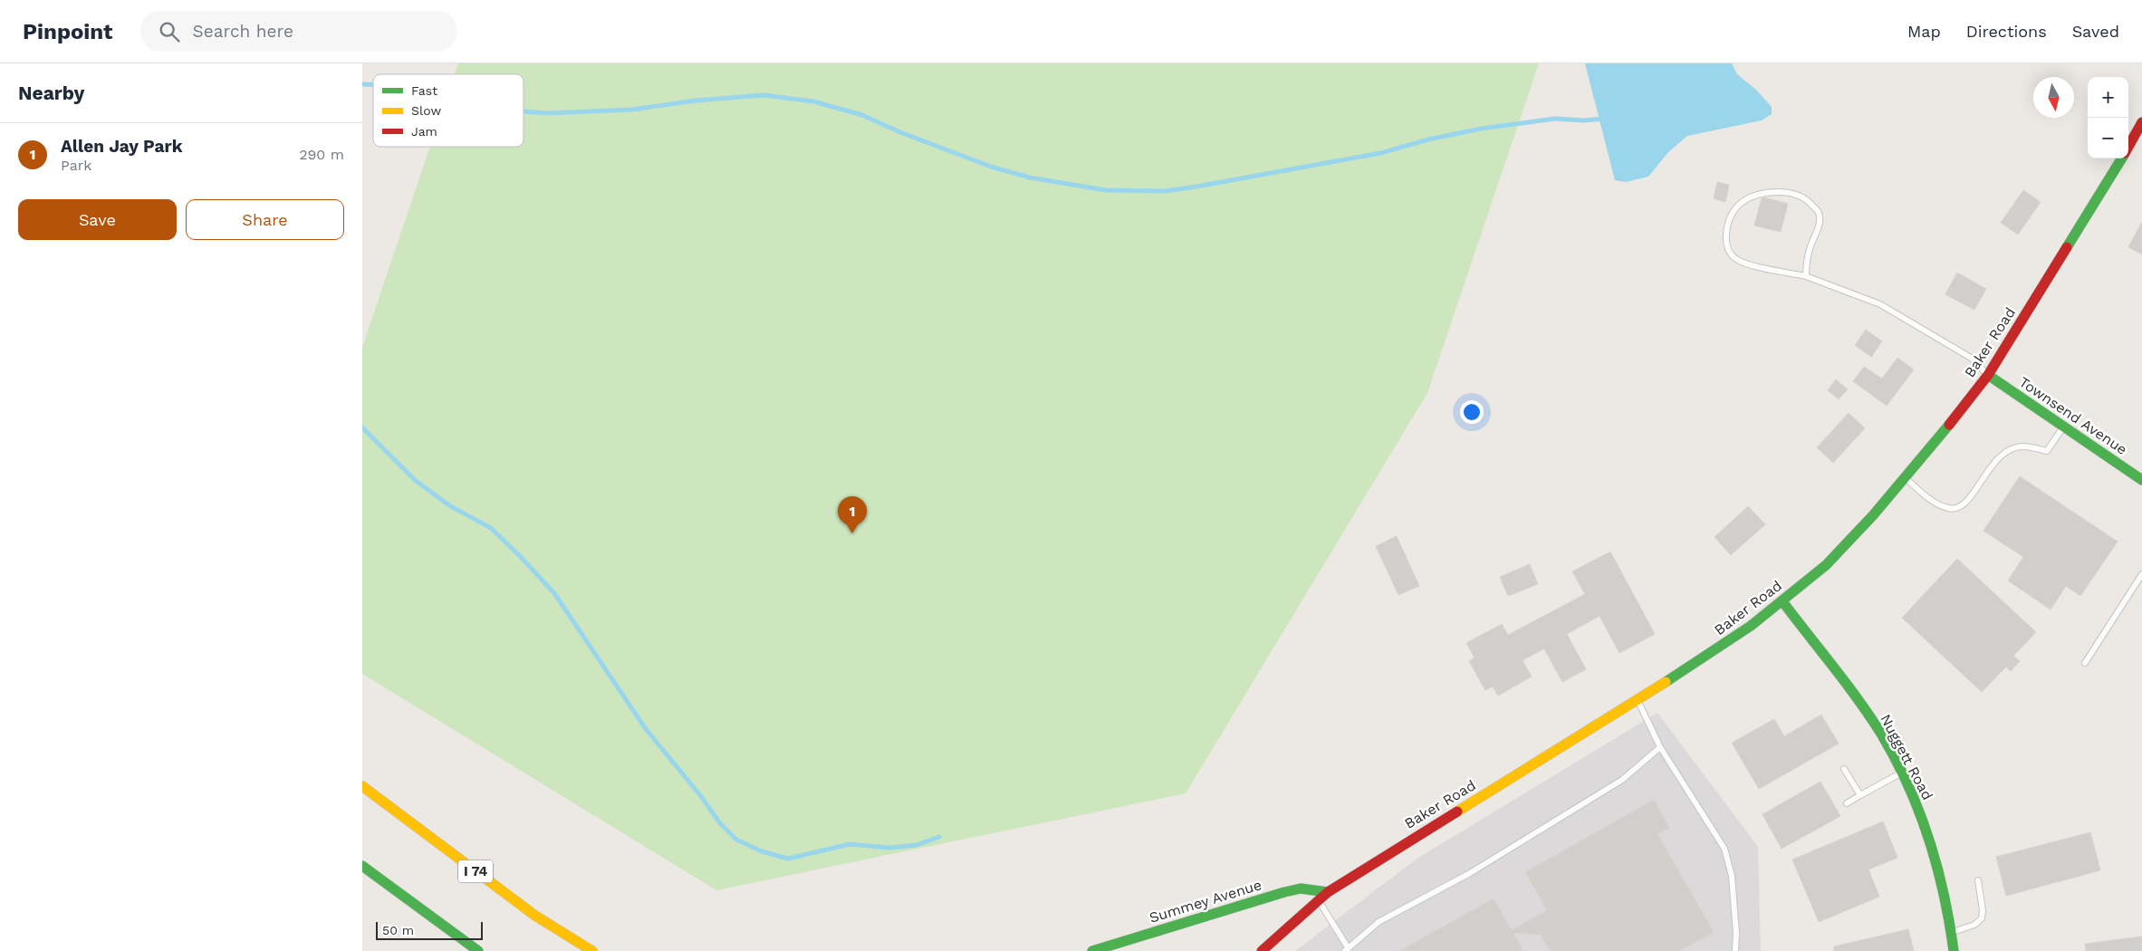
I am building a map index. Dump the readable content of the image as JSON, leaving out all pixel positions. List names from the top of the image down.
{
  "streets": {
    "main road": [
      "Baker Road",
      "Townsend Avenue",
      "Nuggett Road",
      "I 74",
      "Summey Avenue"
    ]
  },
  "crossings": [
    ["Baker Road", "Townsend Avenue"],
    ["Baker Road", "Nuggett Road"],
    ["Baker Road", "Summey Avenue"]
  ],
  "legend": ["Fast", "Slow", "Jam"],
  "scale_bar": "50 m",
  "north": "bottom",
  "page": {
    "header": "Pinpoint",
    "search": "Search here",
    "nav": ["Map", "Directions", "Saved"],
    "heading": "Nearby",
    "map_buttons": ["+", "−"],
    "list": [
      {
        "mark": "1",
        "name": "Allen Jay Park",
        "note": "Park",
        "value": "290 m"
      }
    ],
    "buttons": ["Save", "Share"],
    "pins": "1",
    "scale": "50 m"
  }
}
